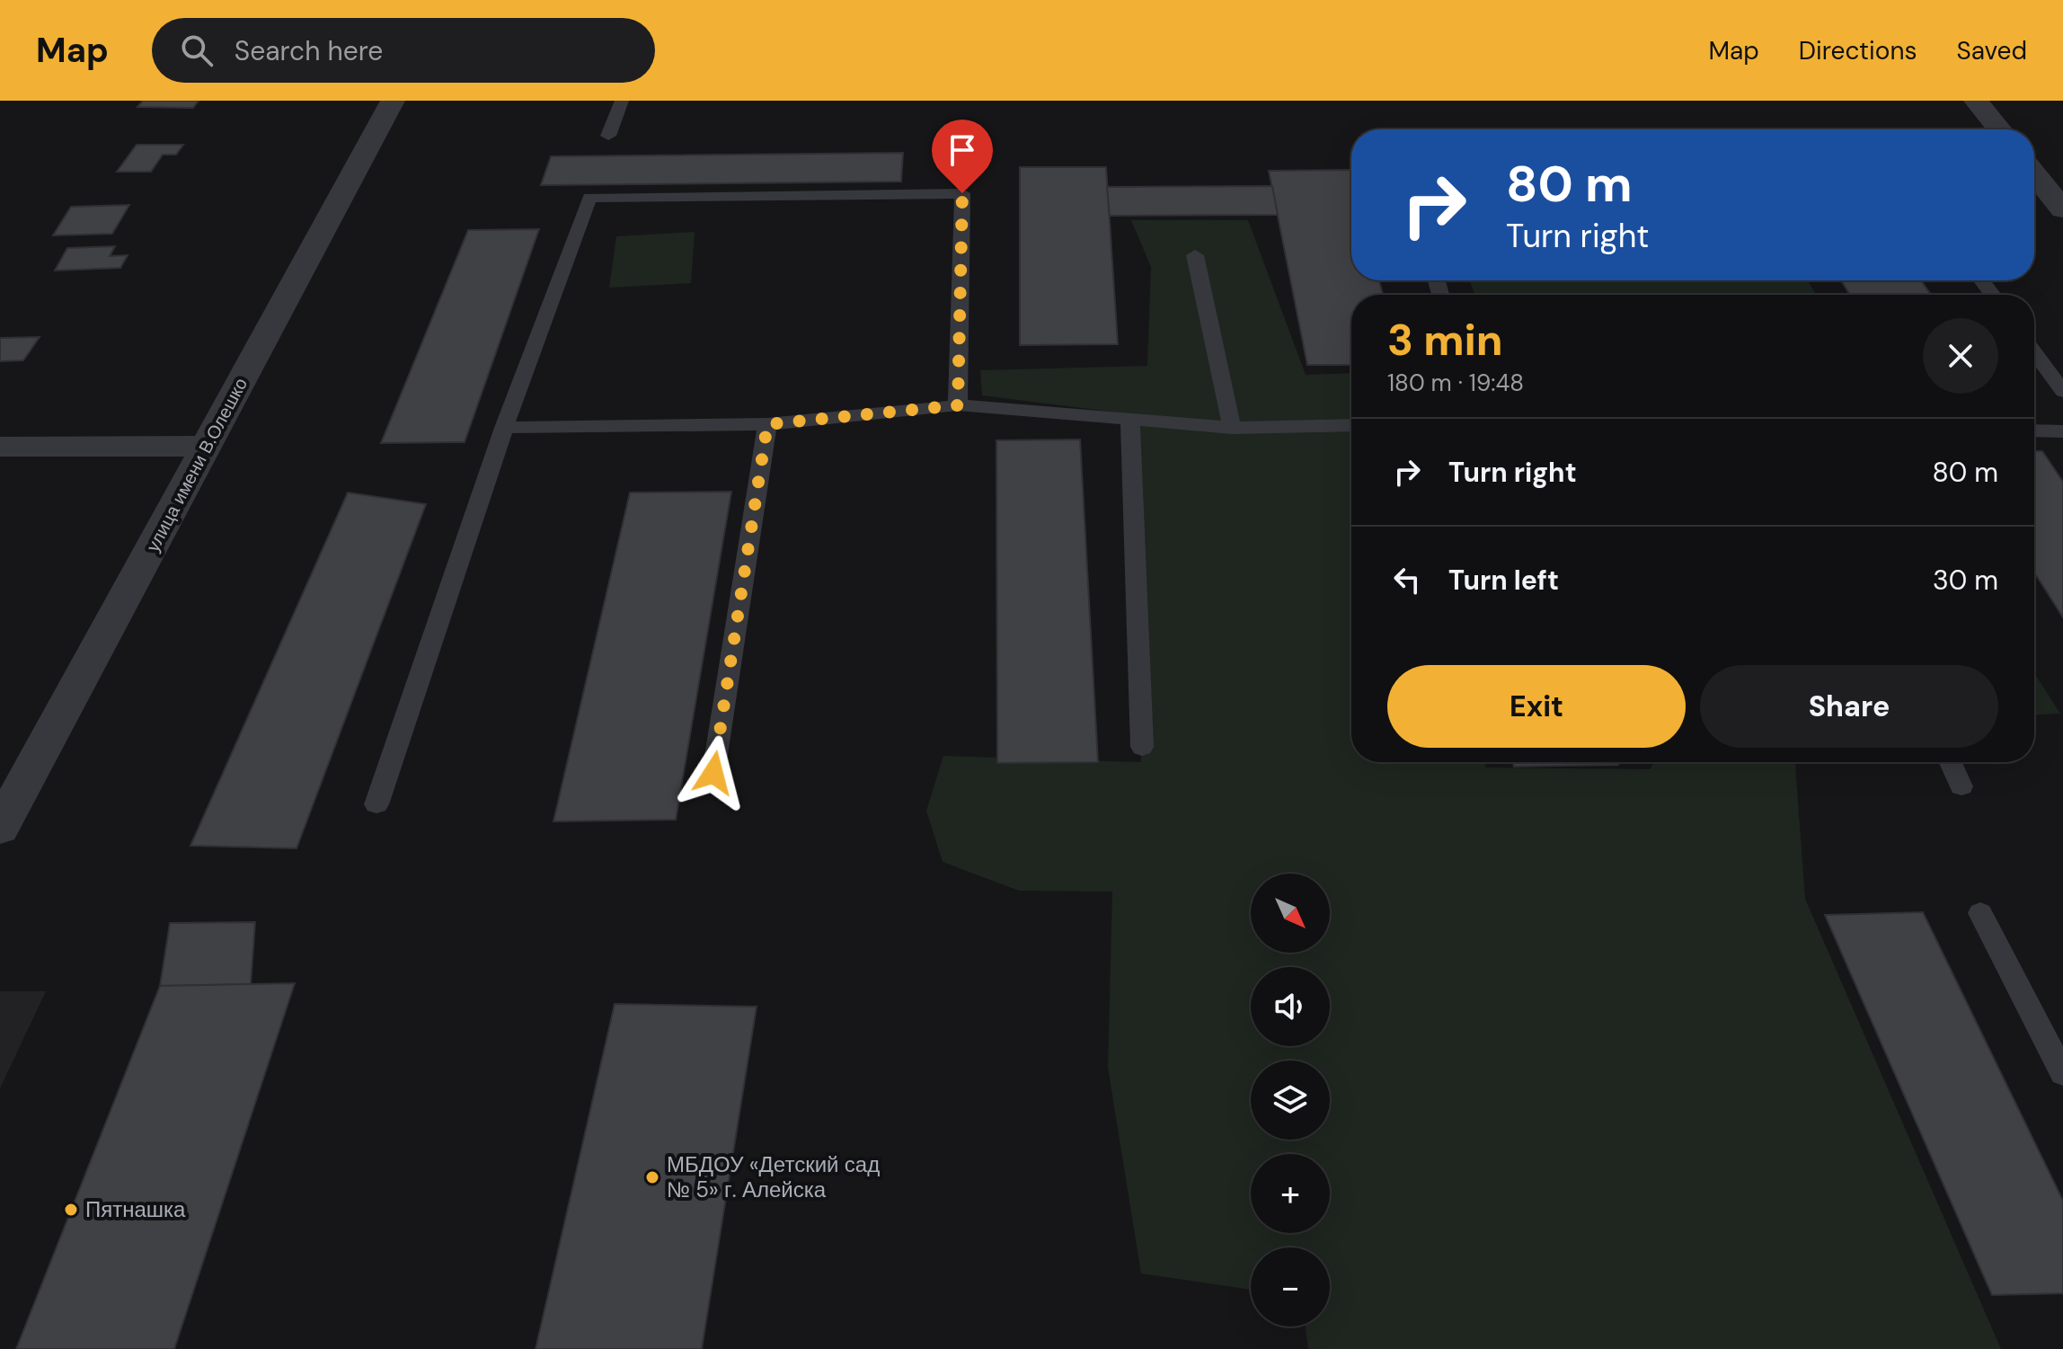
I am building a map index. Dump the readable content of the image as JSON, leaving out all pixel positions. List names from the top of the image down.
{
  "streets": {
    "street": ["улица имени В.Олешко"]
  },
  "places": ["МБДОУ «Детский сад № 5» г. Алейска", "Пятнашка"],
  "north": "bottom right",
  "page": {
    "header": "Map",
    "search": "Search here",
    "nav": ["Map", "Directions", "Saved"],
    "turn": ["80 m", "Turn right"],
    "heading": ["3 min", "180 m · 19:48"],
    "list": [
      {
        "name": "Turn right",
        "value": "80 m"
      },
      {
        "name": "Turn left",
        "value": "30 m"
      }
    ],
    "buttons": ["Exit", "Share"],
    "map_buttons": ["+", "−"]
  }
}
